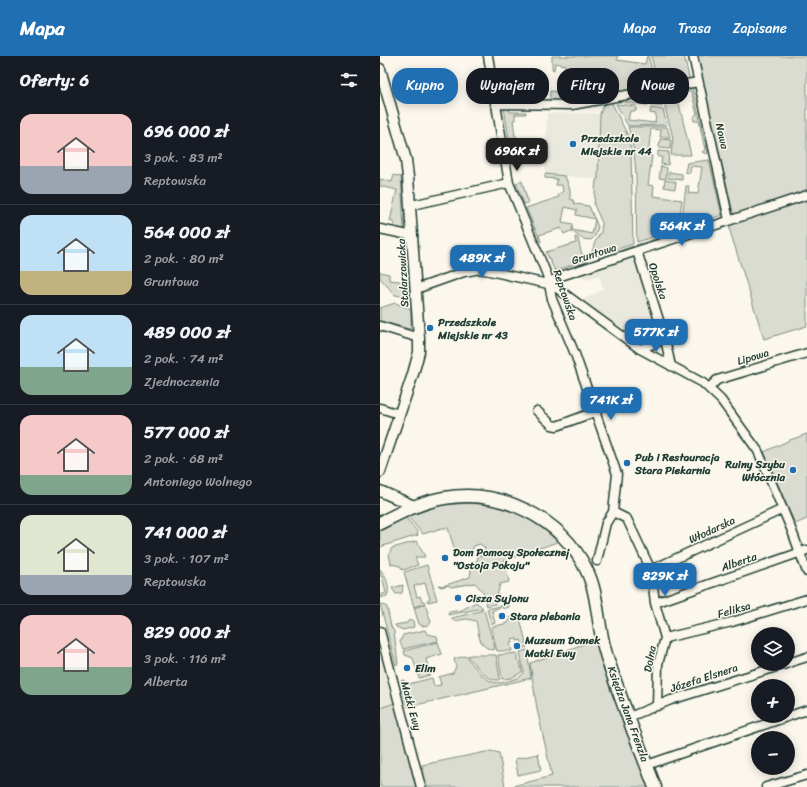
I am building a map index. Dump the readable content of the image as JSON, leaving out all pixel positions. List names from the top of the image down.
{
  "streets": {
    "main road": ["Księdza Jana Frenzla"],
    "street": [
      "Nowa",
      "Gruntowa",
      "Stolarzowicka",
      "Opolska",
      "Reptowska",
      "Lipowa",
      "Włodarska",
      "Alberta",
      "Feliksa",
      "Dolna",
      "Józefa Elsnera",
      "Matki Ewy"
    ]
  },
  "crossings": [
    ["Nowa", "Gruntowa"],
    ["Gruntowa", "Opolska"],
    ["Gruntowa", "Reptowska"],
    ["Reptowska", "Dolna"],
    ["Włodarska", "Dolna"],
    ["Alberta", "Dolna"],
    ["Feliksa", "Dolna"],
    ["Dolna", "Józefa Elsnera"],
    ["Józefa Elsnera", "Księdza Jana Frenzla"]
  ],
  "places": [
    "Przedszkole Miejskie nr 44",
    "Przedszkole Miejskie nr 43",
    "Pub i Restauracja Stara Piekarnia",
    "Ruiny Szybu Włócznia",
    "Dom Pomocy Społecznej \"Ostoja Pokoju\"",
    "Cisza Syjonu",
    "Stara plebania",
    "Muzeum Domek Matki Ewy",
    "Elim"
  ],
  "page": {
    "header": "Mapa",
    "nav": ["Mapa", "Trasa", "Zapisane"],
    "heading": "Oferty: 6",
    "chip": [
      "Kupno",
      "Wynajem",
      "Filtry",
      "Nowe"
    ],
    "list": [
      {
        "name": "696 000 zł",
        "note": "3 pok. · 83 m² · Reptowska"
      },
      {
        "name": "564 000 zł",
        "note": "2 pok. · 80 m² · Gruntowa"
      },
      {
        "name": "489 000 zł",
        "note": "2 pok. · 74 m² · Zjednoczenia"
      },
      {
        "name": "577 000 zł",
        "note": "2 pok. · 68 m² · Antoniego Wolnego"
      },
      {
        "name": "741 000 zł",
        "note": "3 pok. · 107 m² · Reptowska"
      },
      {
        "name": "829 000 zł",
        "note": "3 pok. · 116 m² · Alberta"
      }
    ],
    "price": [
      "696K zł",
      "564K zł",
      "489K zł",
      "577K zł",
      "741K zł",
      "829K zł"
    ],
    "map_buttons": ["+", "−"]
  }
}
